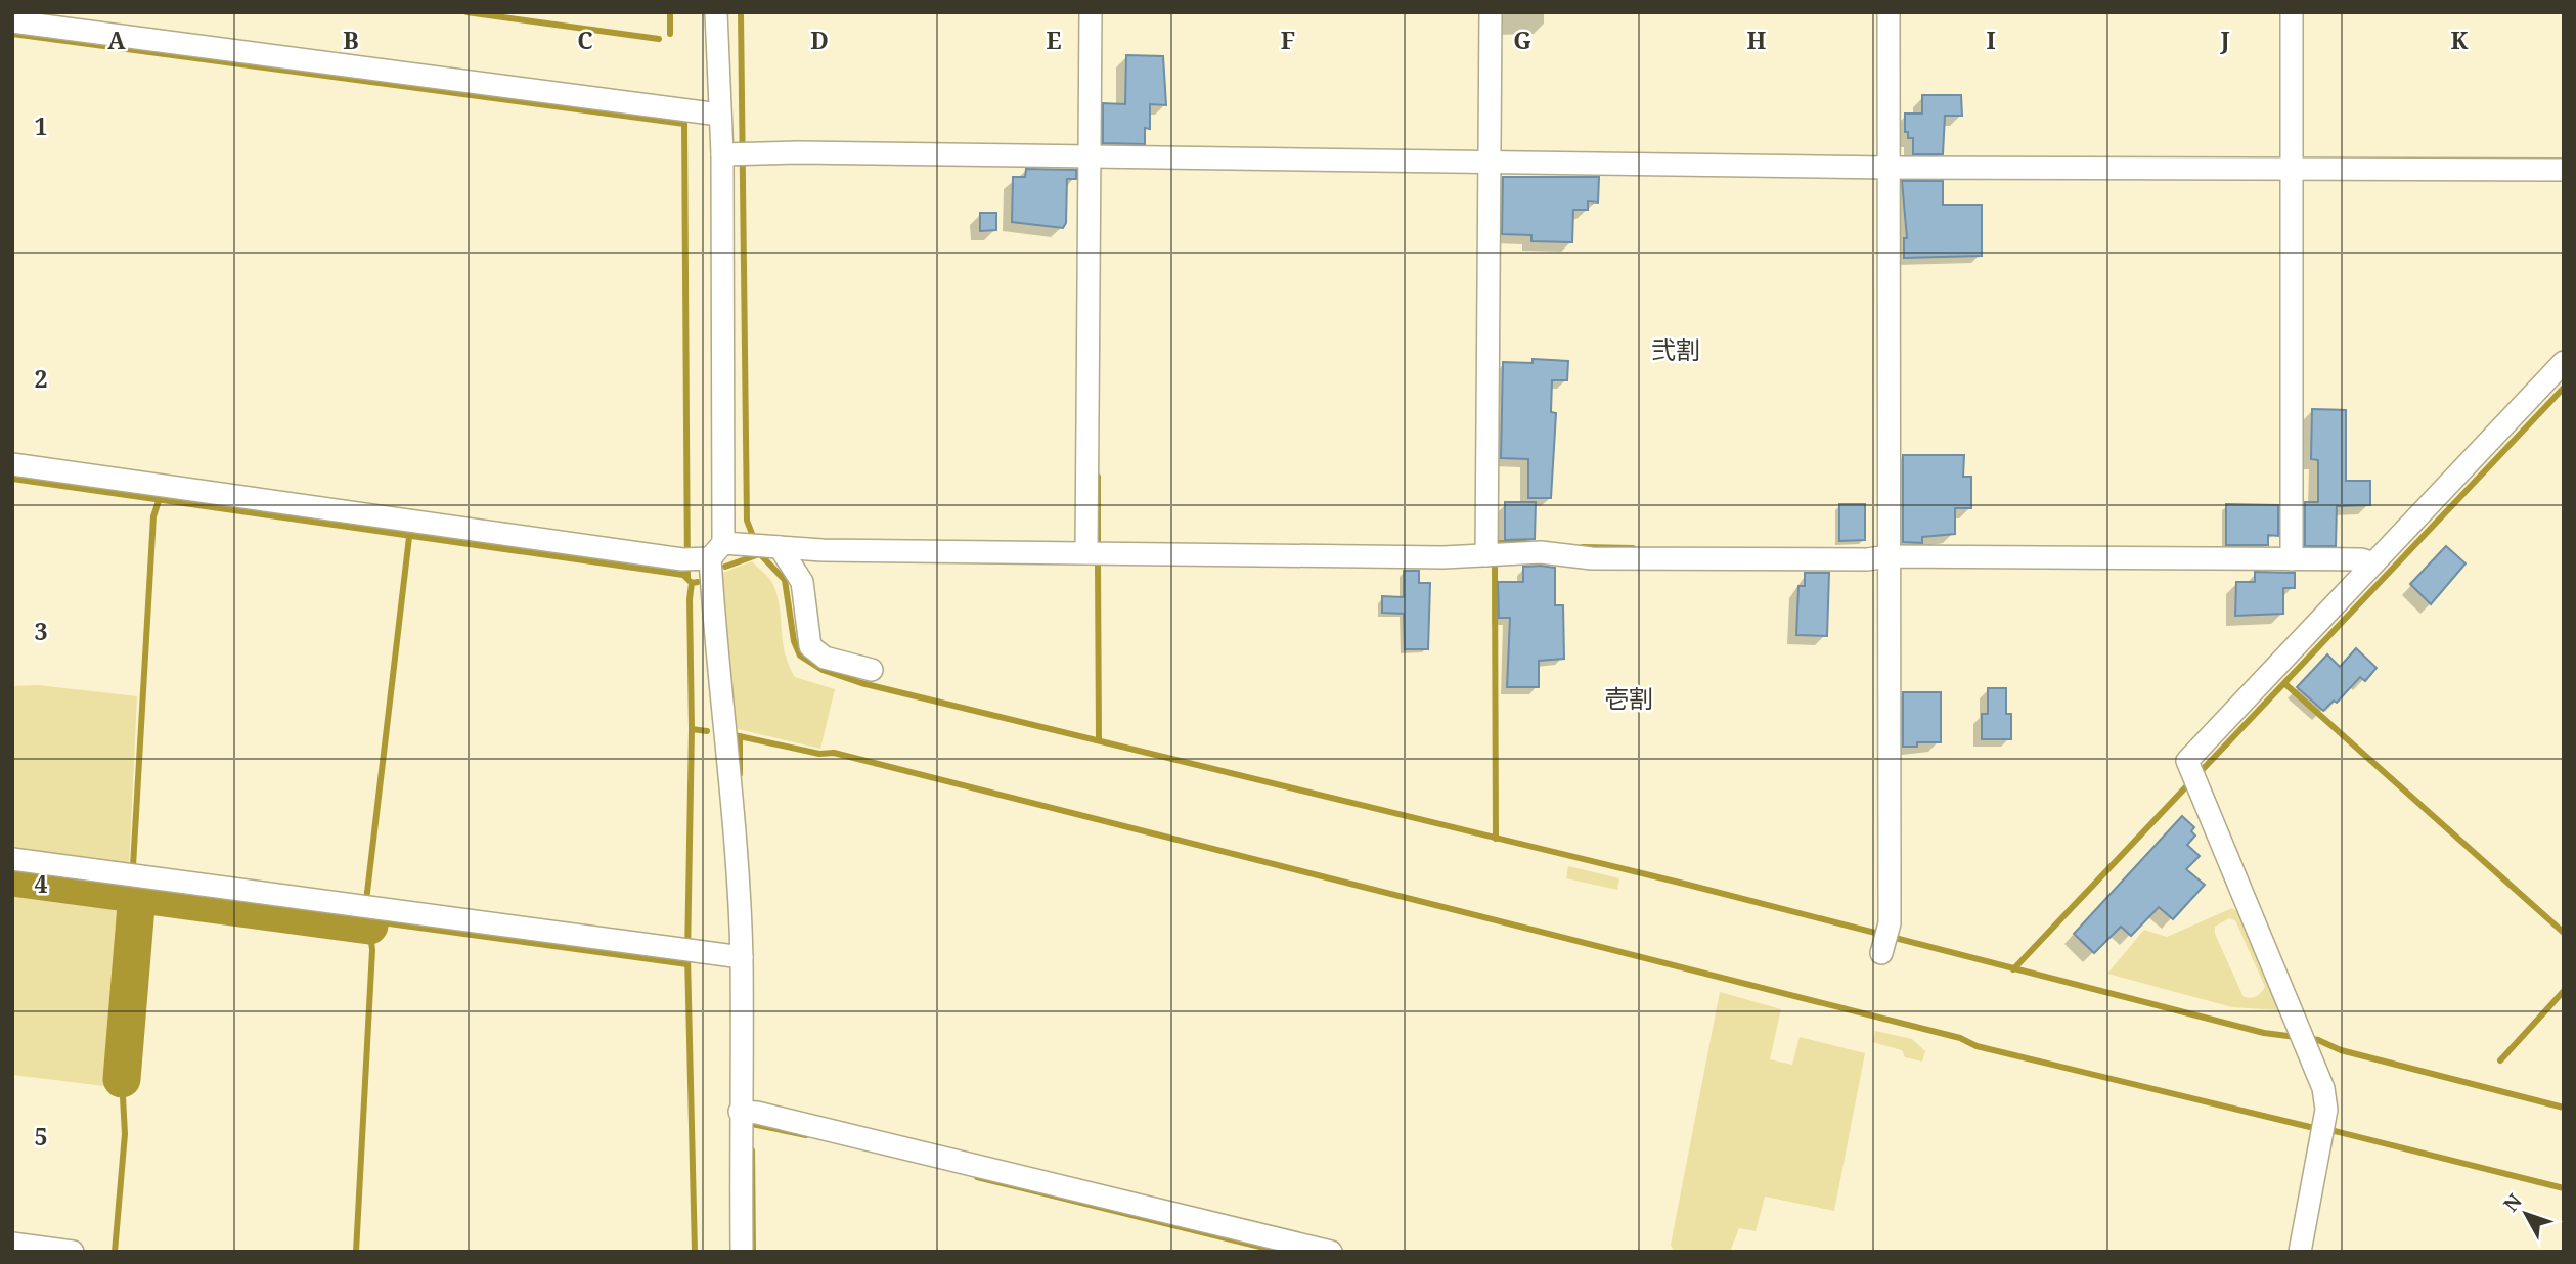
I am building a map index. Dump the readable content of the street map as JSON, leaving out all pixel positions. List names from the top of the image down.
{
  "districts": ["弐割", "壱割"],
  "north": "top left",
  "grid": {
    "columns": [
      "A",
      "B",
      "C",
      "D",
      "E",
      "F",
      "G",
      "H",
      "I",
      "J",
      "K"
    ],
    "rows": [
      "1",
      "2",
      "3",
      "4",
      "5"
    ]
  }
}
